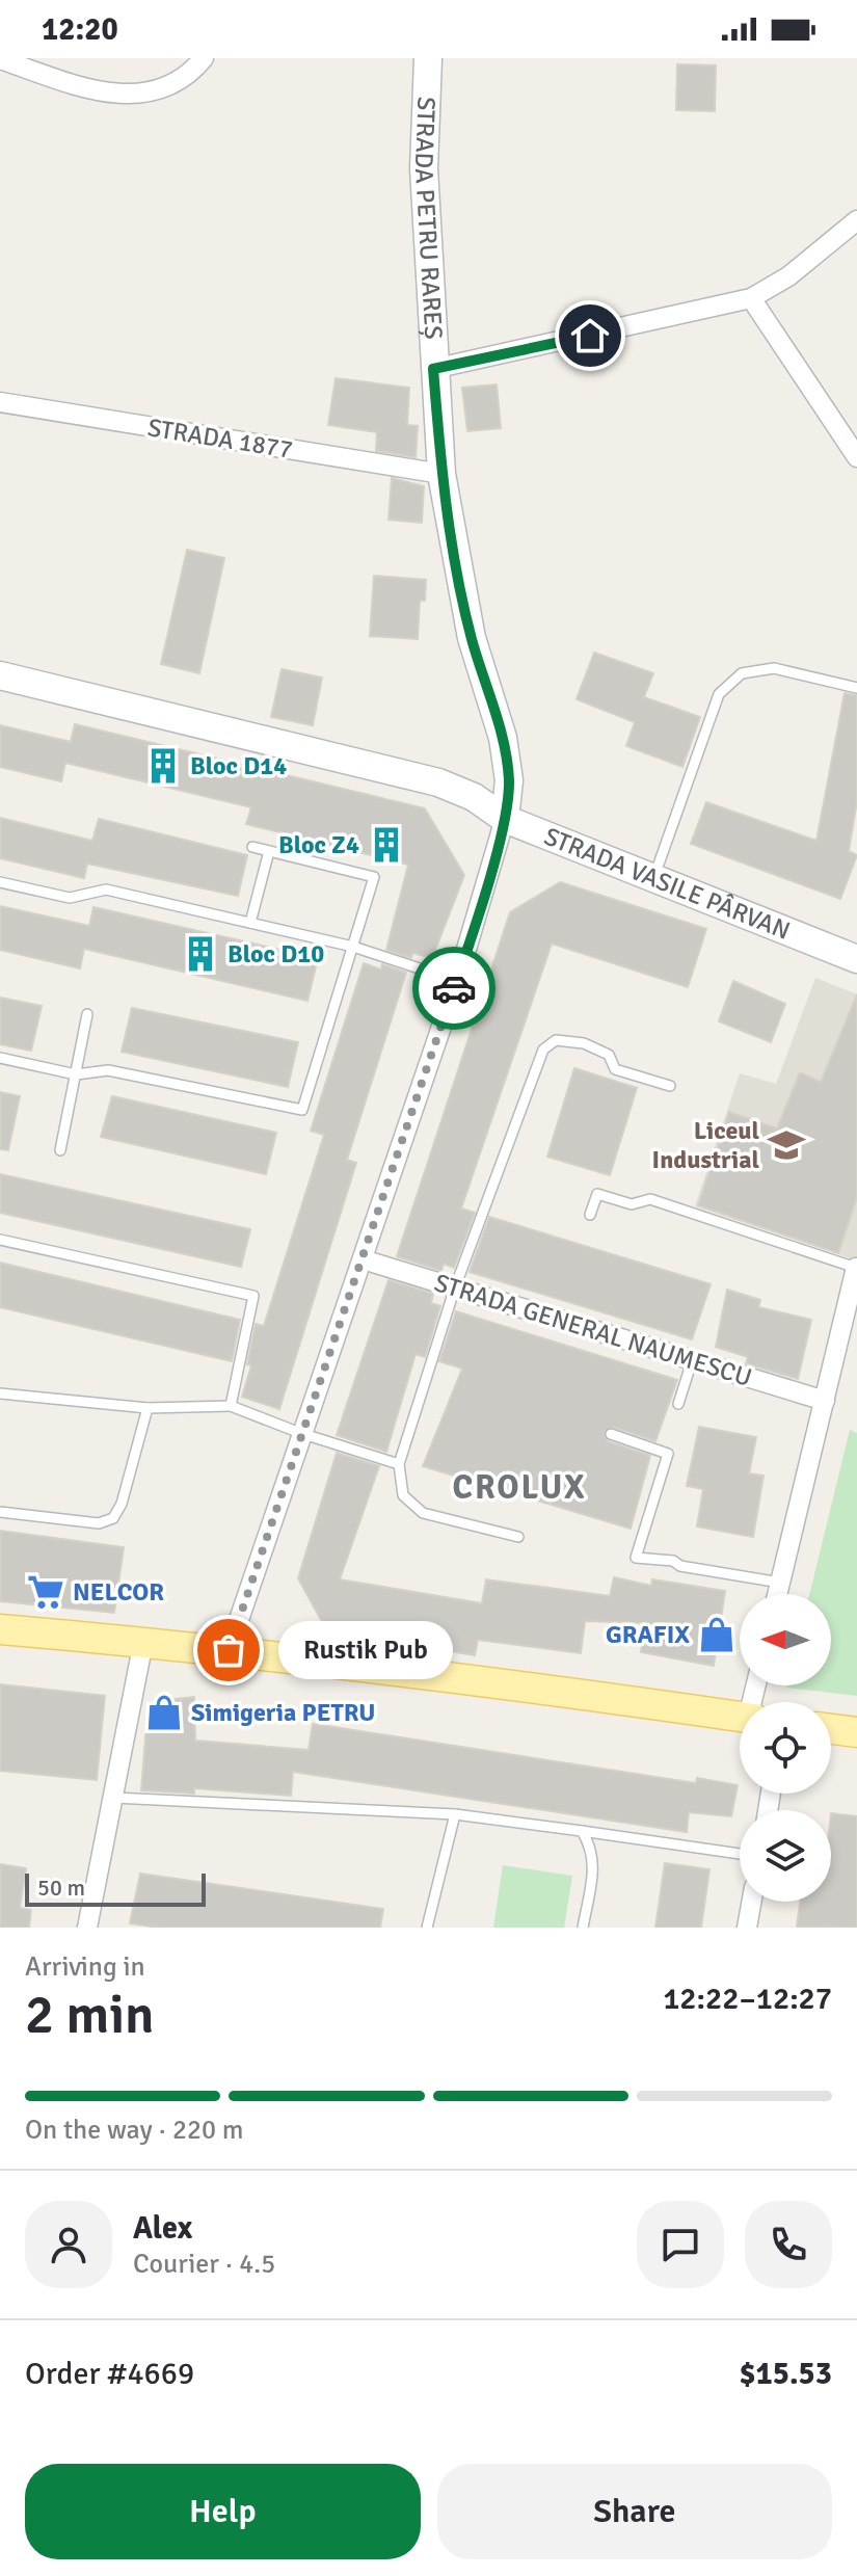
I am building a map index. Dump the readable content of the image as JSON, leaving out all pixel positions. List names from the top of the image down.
{
  "streets": {
    "main road": ["STRADA PETRU RAREȘ", "STRADA VASILE PÂRVAN"],
    "street": ["STRADA 1877", "STRADA GENERAL NAUMESCU"]
  },
  "crossings": [
    ["STRADA PETRU RAREȘ", "STRADA 1877"],
    ["STRADA PETRU RAREȘ", "STRADA VASILE PÂRVAN"]
  ],
  "districts": ["CROLUX"],
  "places": {
    "building": ["Bloc D14", "Bloc Z4", "Bloc D10"],
    "school or university": ["Liceul Industrial"],
    "supermarket": ["NELCOR"],
    "shop": ["GRAFIX", "Simigeria PETRU"],
    "other": ["Rustik Pub"]
  },
  "scale_bar": "50 m",
  "north": "left",
  "page": {
    "status": "12:20",
    "bubble": "Rustik Pub",
    "scale": "50 m",
    "heading": ["2 min", "Arriving in", "12:22–12:27"],
    "panel": [
      "Alex",
      "Courier · 4.5",
      "Order #4669",
      "$15.53"
    ],
    "bar": "On the way · 220 m",
    "buttons": ["Help", "Share"]
  }
}
